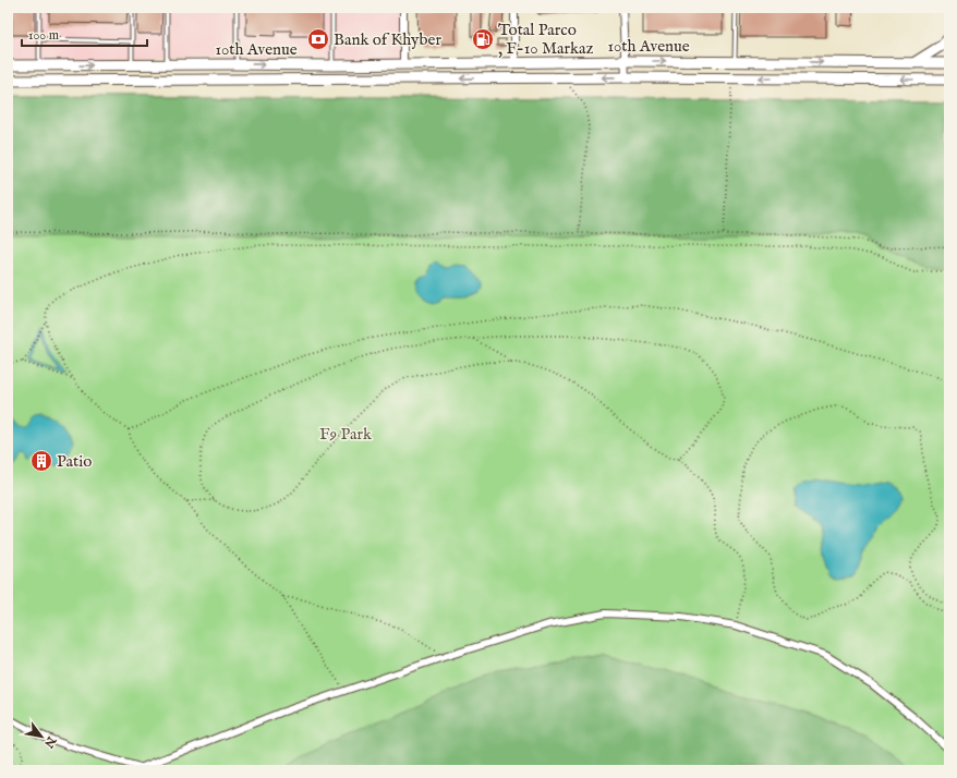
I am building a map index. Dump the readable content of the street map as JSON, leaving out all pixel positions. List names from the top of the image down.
{
  "streets": {
    "main road": ["10th Avenue"]
  },
  "parks": ["F9 Park"],
  "places": {
    "bank": ["Bank of Khyber"],
    "fuel station": ["Total Parco , F-10 Markaz"],
    "building": ["Patio"]
  },
  "scale_bar": "100 m",
  "north": "bottom right"
}
